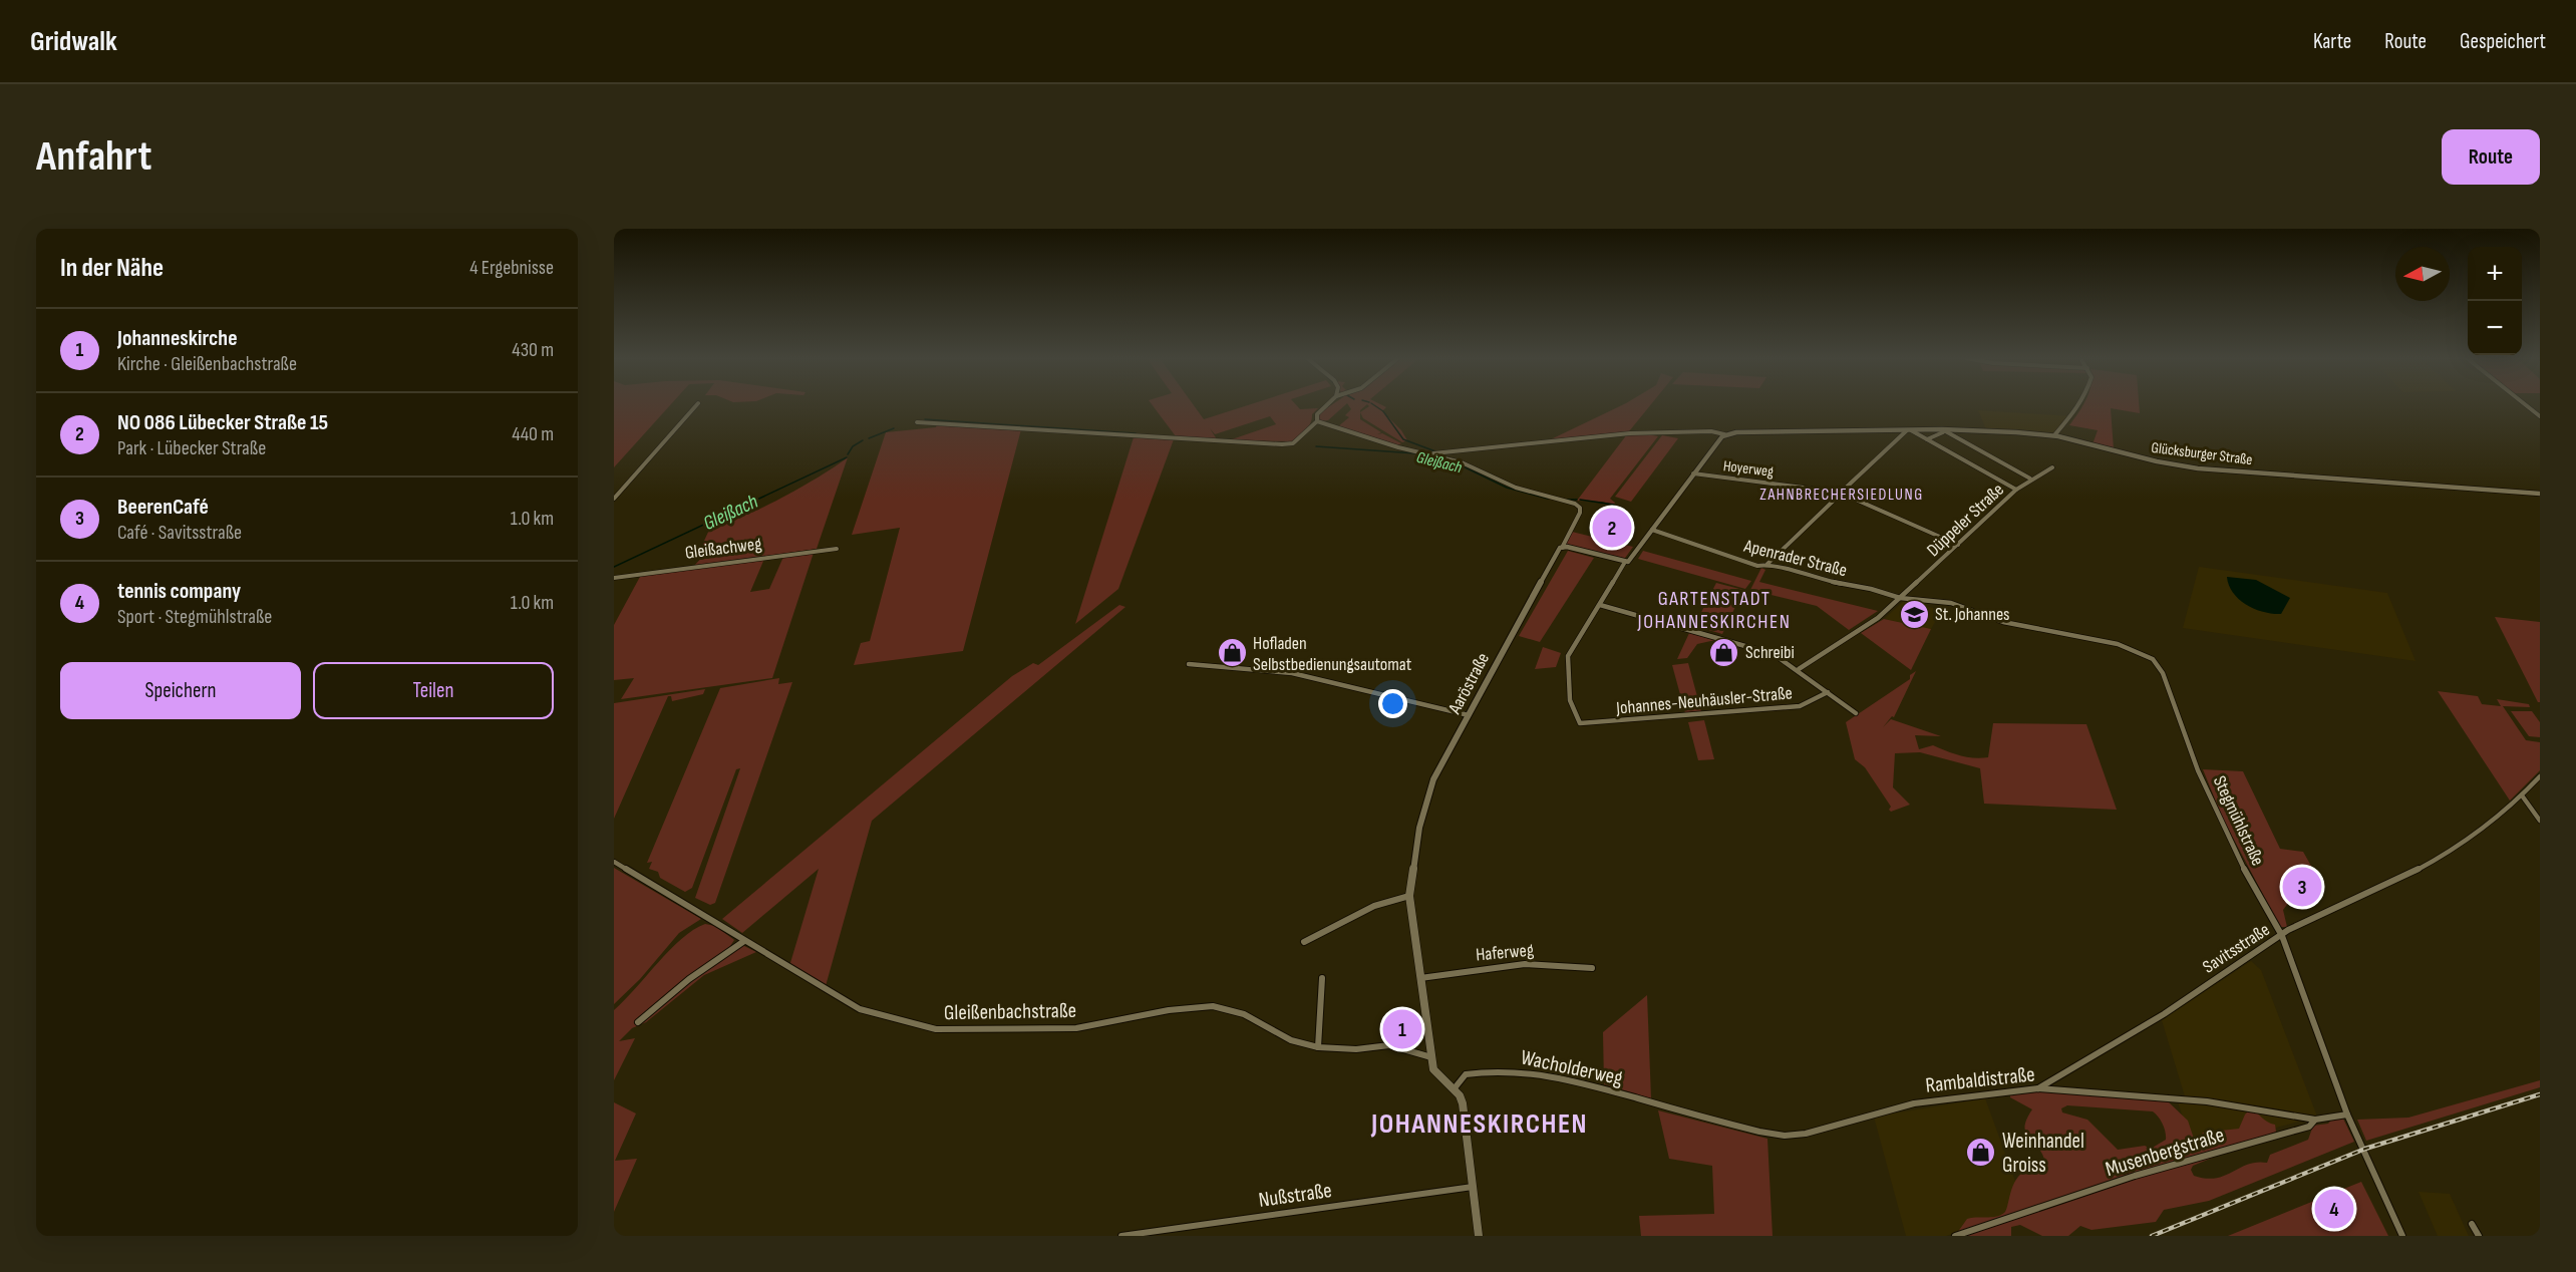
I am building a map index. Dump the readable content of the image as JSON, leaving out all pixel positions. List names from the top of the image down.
{
  "streets": {
    "street": [
      "Glücksburger Straße",
      "Hoyerweg",
      "Düppeler Straße",
      "Gleißachweg",
      "Apenrader Straße",
      "Aaröstraße",
      "Johannes-Neuhäusler-Straße",
      "Stegmühlstraße",
      "Savitsstraße",
      "Haferweg",
      "Gleißenbachstraße",
      "Wacholderweg",
      "Rambaldistraße",
      "Musenbergstraße",
      "Nußstraße"
    ]
  },
  "crossings": [
    ["Glücksburger Straße", "Aaröstraße"],
    ["Düppeler Straße", "Apenrader Straße"],
    ["Düppeler Straße", "Stegmühlstraße"],
    ["Apenrader Straße", "Stegmühlstraße"],
    ["Aaröstraße", "Haferweg"],
    ["Aaröstraße", "Gleißenbachstraße"],
    ["Stegmühlstraße", "Savitsstraße"],
    ["Stegmühlstraße", "Musenbergstraße"],
    ["Savitsstraße", "Rambaldistraße"],
    ["Wacholderweg", "Rambaldistraße"],
    ["Rambaldistraße", "Musenbergstraße"]
  ],
  "districts": ["ZAHNBRECHERSIEDLUNG", "GARTENSTADT JOHANNESKIRCHEN", "JOHANNESKIRCHEN"],
  "water": ["Gleißach"],
  "places": {
    "school or university": ["St. Johannes"],
    "shop": ["Schreibi", "Hofladen Selbstbedienungsautomat", "Weinhandel Groiss"]
  },
  "north": "left",
  "page": {
    "header": "Gridwalk",
    "nav": ["Karte", "Route", "Gespeichert"],
    "buttons": [
      "Route",
      ["Speichern", "Teilen"]
    ],
    "title": "Anfahrt",
    "heading": ["In der Nähe", "4 Ergebnisse"],
    "map_buttons": ["+", "−"],
    "list": [
      {
        "mark": "1",
        "name": "Johanneskirche",
        "note": "Kirche · Gleißenbachstraße",
        "value": "430 m"
      },
      {
        "mark": "2",
        "name": "NO 086 Lübecker Straße 15",
        "note": "Park · Lübecker Straße",
        "value": "440 m"
      },
      {
        "mark": "3",
        "name": "BeerenCafé",
        "note": "Café · Savitsstraße",
        "value": "1.0 km"
      },
      {
        "mark": "4",
        "name": "tennis company",
        "note": "Sport · Stegmühlstraße",
        "value": "1.0 km"
      }
    ],
    "pins": [
      "2",
      "3",
      "1",
      "4"
    ]
  }
}
